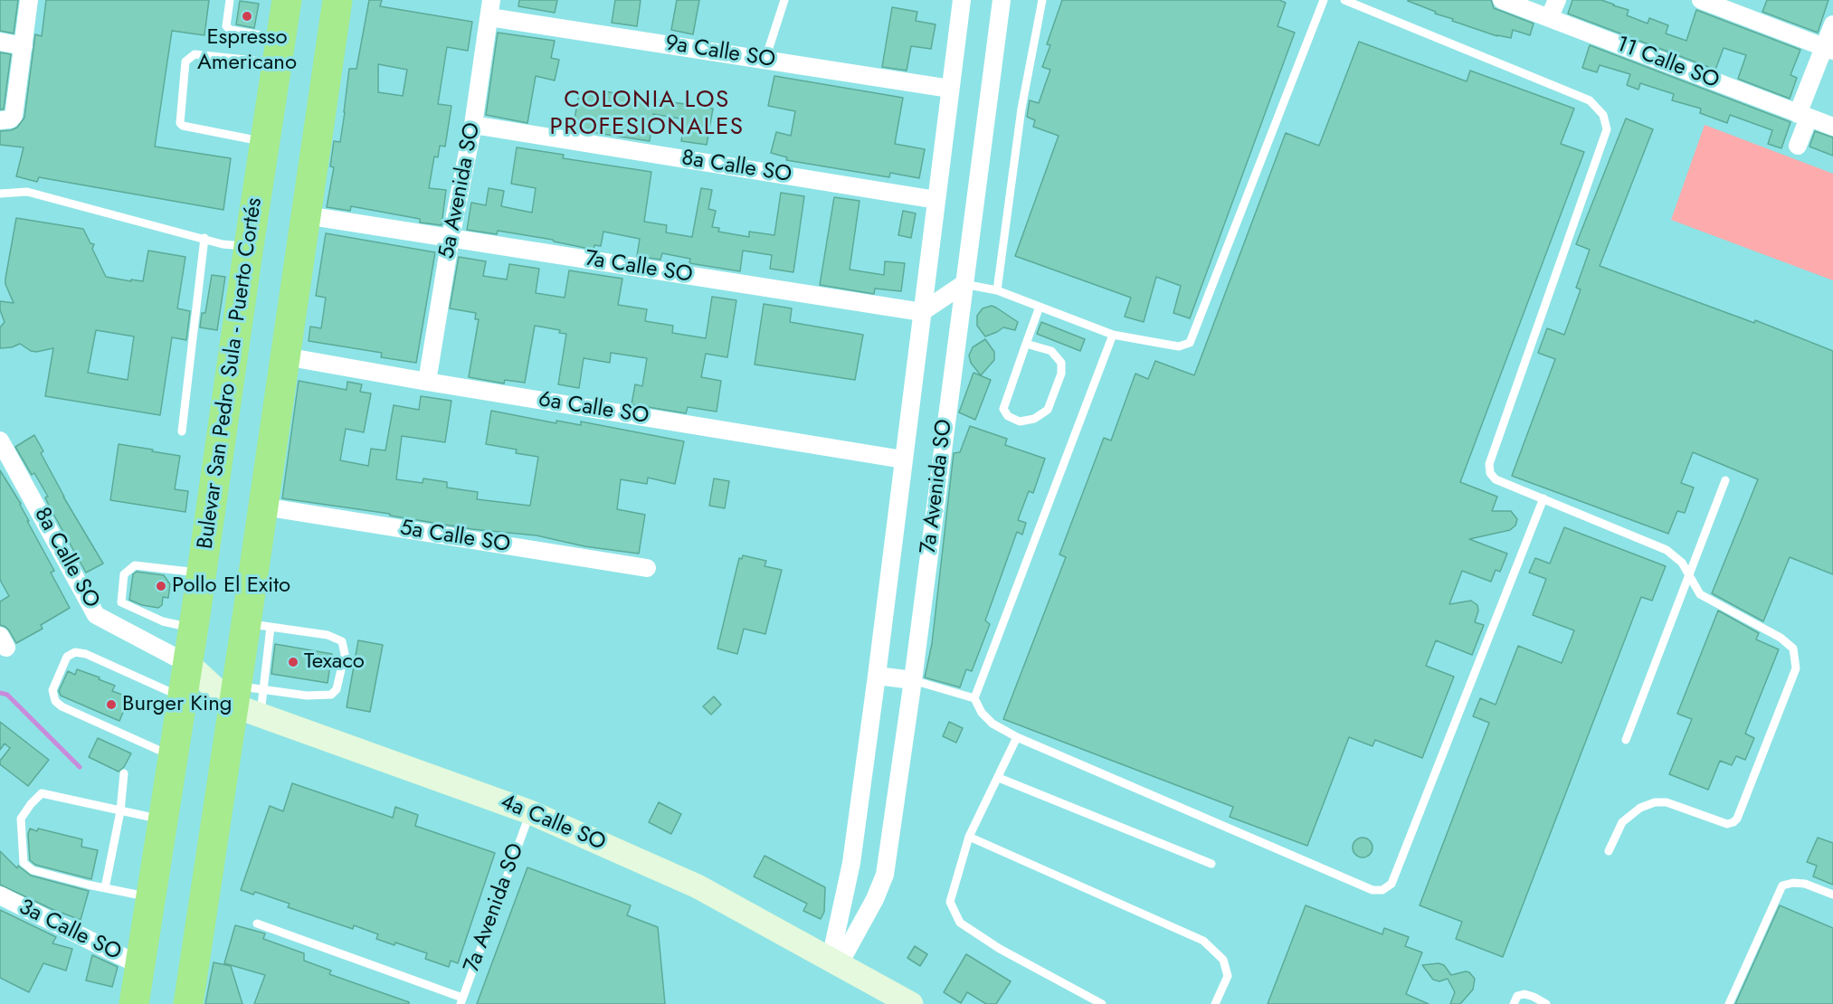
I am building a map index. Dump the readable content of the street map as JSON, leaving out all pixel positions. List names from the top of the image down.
{
  "streets": {
    "highway": ["Bulevar San Pedro Sula - Puerto Cortés"],
    "street": [
      "9a Calle SO",
      "11 Calle SO",
      "8a Calle SO",
      "5a Avenida SO",
      "7a Calle SO",
      "6a Calle SO",
      "7a Avenida SO",
      "5a Calle SO",
      "4a Calle SO",
      "3a Calle SO"
    ]
  },
  "crossings": [
    ["9a Calle SO", "5a Avenida SO"],
    ["9a Calle SO", "7a Avenida SO"],
    ["8a Calle SO", "5a Avenida SO"],
    ["8a Calle SO", "Bulevar San Pedro Sula - Puerto Cortés"],
    ["8a Calle SO", "7a Avenida SO"],
    ["8a Calle SO", "4a Calle SO"],
    ["5a Avenida SO", "7a Calle SO"],
    ["5a Avenida SO", "6a Calle SO"],
    ["7a Calle SO", "7a Avenida SO"],
    ["Bulevar San Pedro Sula - Puerto Cortés", "4a Calle SO"],
    ["Bulevar San Pedro Sula - Puerto Cortés", "3a Calle SO"],
    ["6a Calle SO", "7a Avenida SO"],
    ["7a Avenida SO", "4a Calle SO"]
  ],
  "districts": ["COLONIA LOS PROFESIONALES"],
  "places": [
    "Espresso Americano",
    "Pollo El Exito",
    "Texaco",
    "Burger King"
  ]
}
